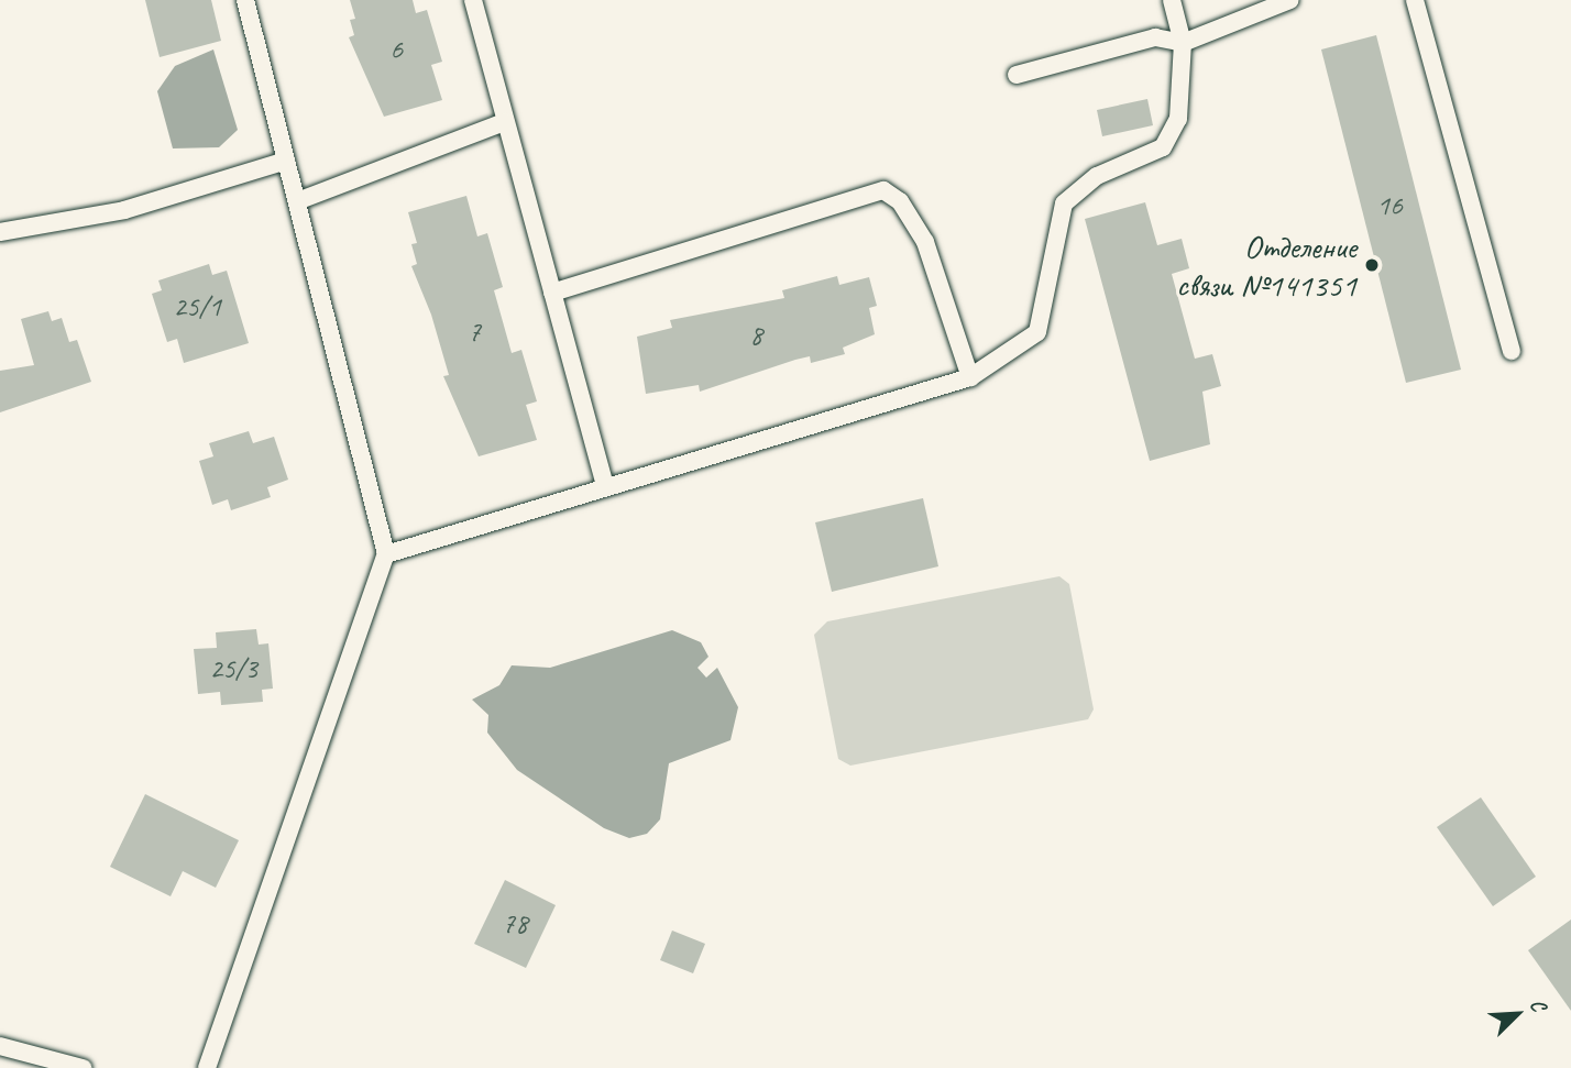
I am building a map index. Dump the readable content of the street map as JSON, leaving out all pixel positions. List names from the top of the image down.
{
  "places": ["Отделение связи №141351"],
  "house_numbers": [
    "6",
    "16",
    "25/1",
    "7",
    "8",
    "25/3",
    "78"
  ],
  "north": "top right"
}
